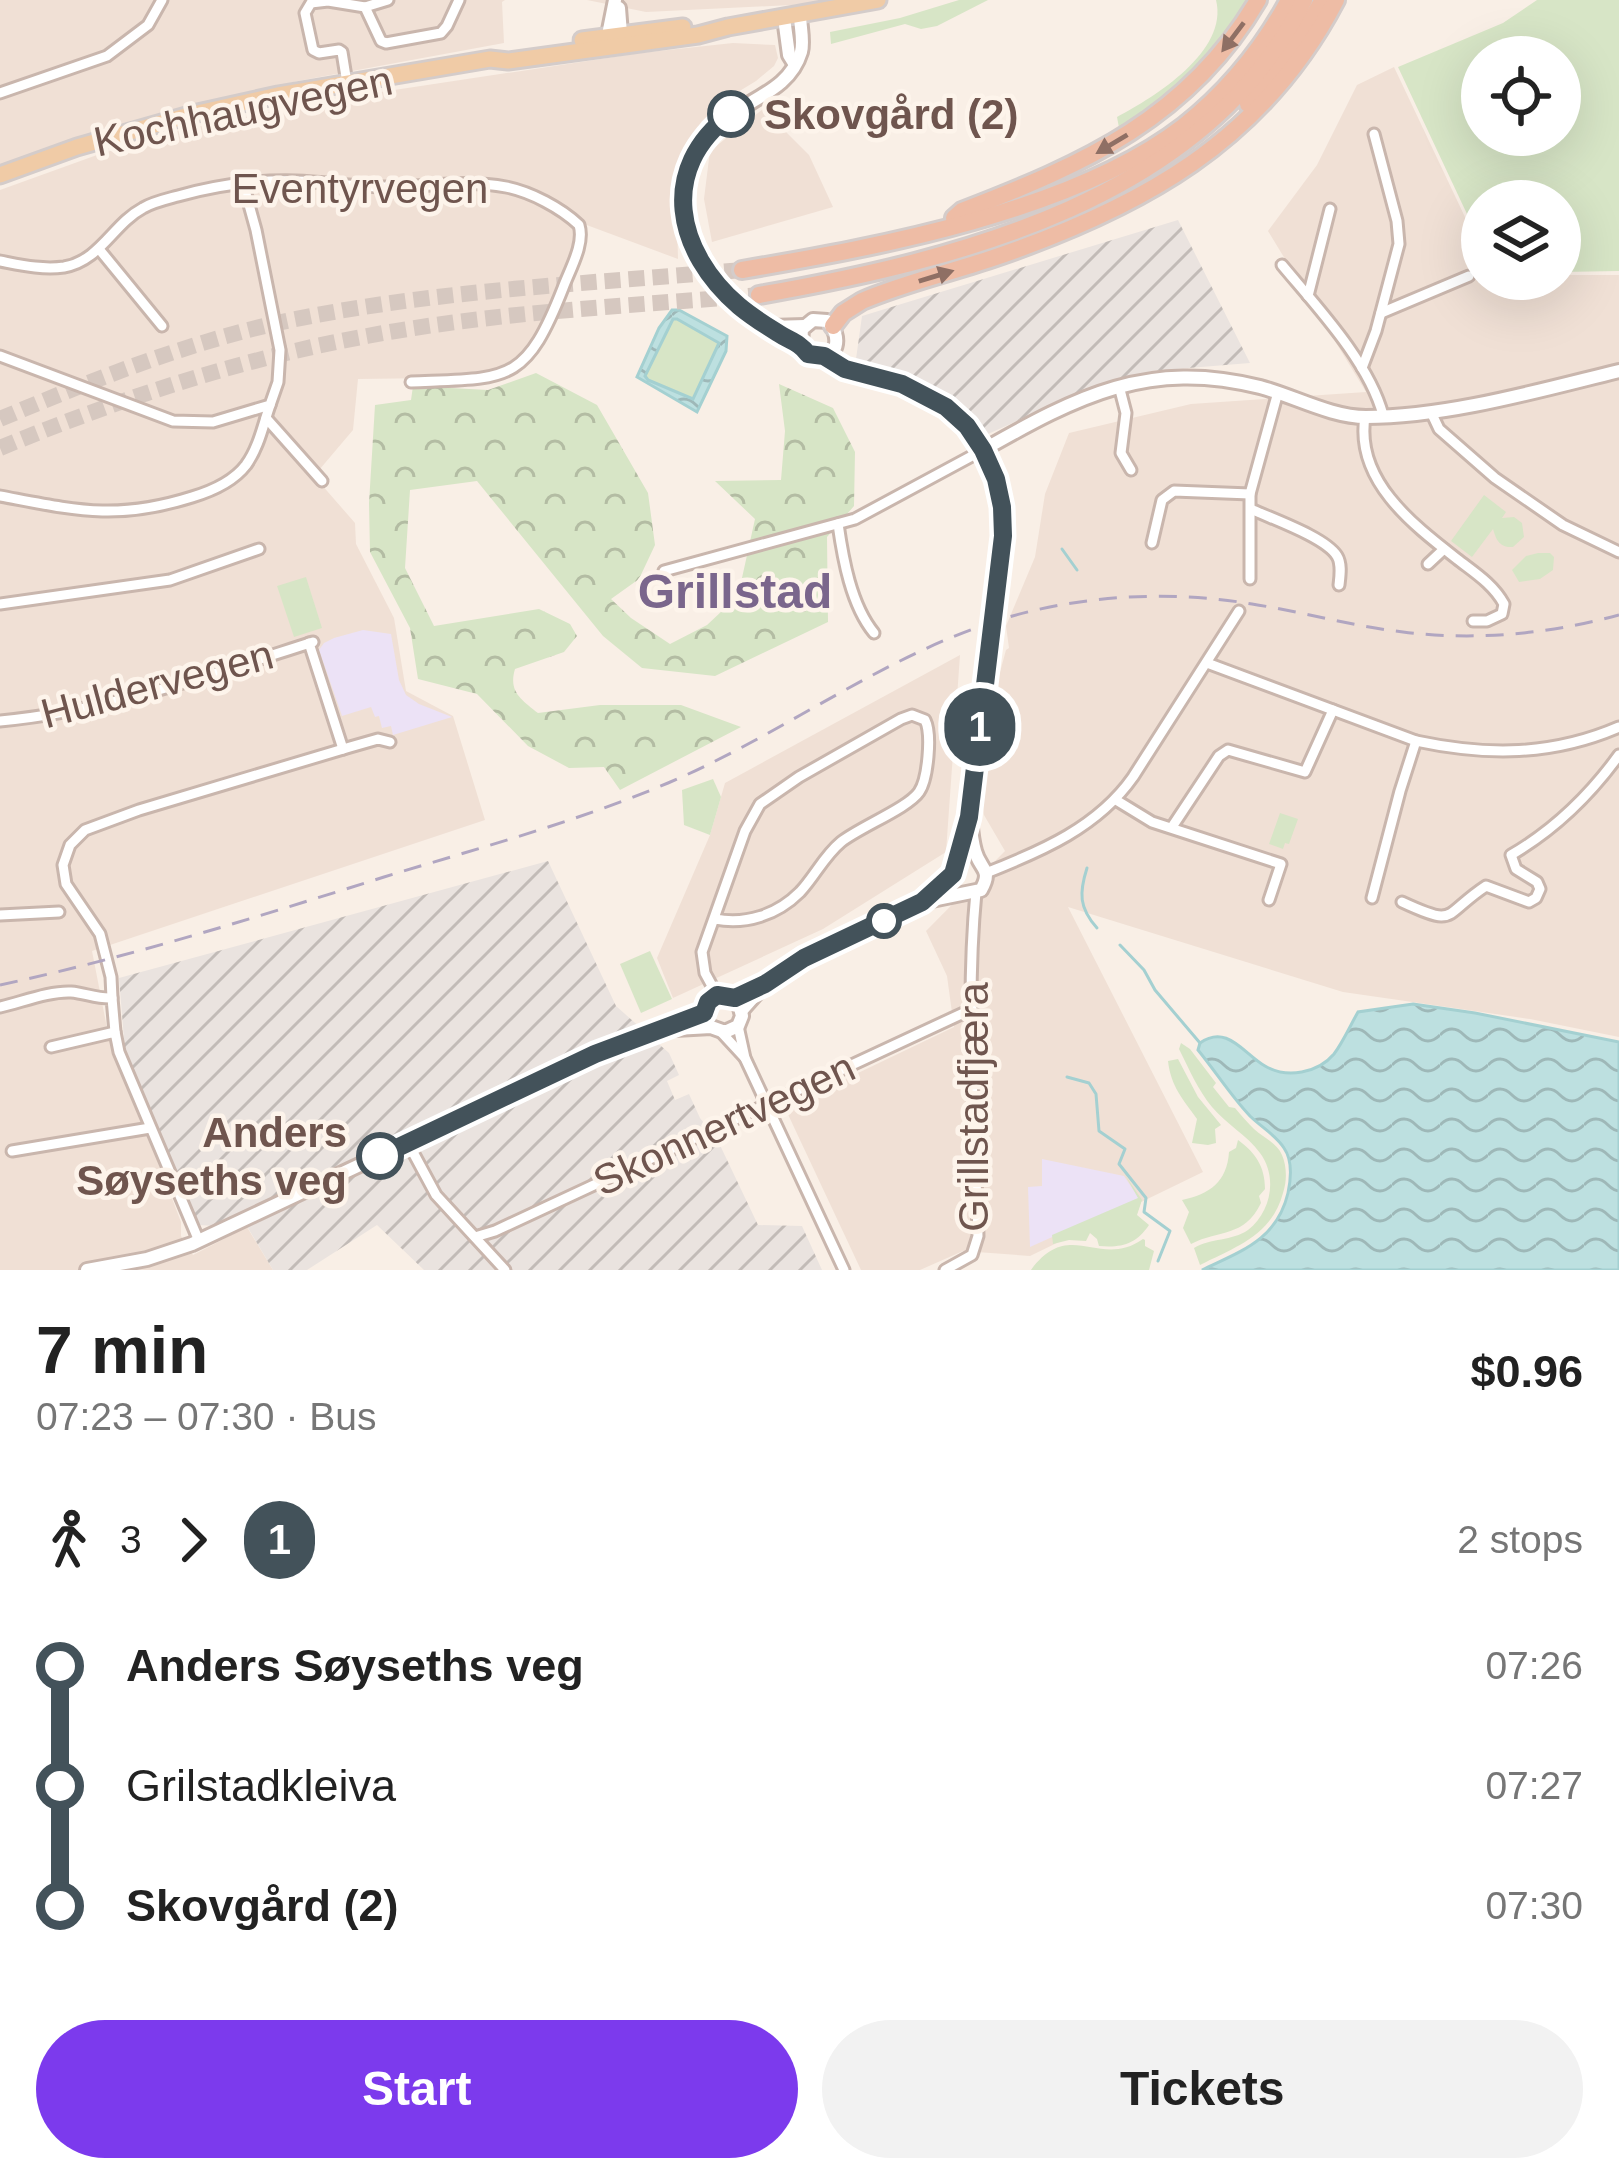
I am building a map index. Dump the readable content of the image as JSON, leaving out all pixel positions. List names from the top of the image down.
{
  "streets": {
    "main road": ["Kochhaugvegen"],
    "street": [
      "Eventyrvegen",
      "Huldervegen",
      "Grillstadfjæra",
      "Skonnertvegen"
    ]
  },
  "crossings": [
    ["Grillstadfjæra", "Skonnertvegen"]
  ],
  "districts": ["Grillstad"],
  "places": ["Skovgård (2)", "Anders Søyseths veg"],
  "lines": ["bus line 1"],
  "page": {
    "on_map": "1",
    "heading": ["7 min", "07:23 – 07:30 · Bus", "$0.96"],
    "legs": ["3", "1", "2 stops"],
    "list": [
      {
        "name": "Anders Søyseths veg",
        "value": "07:26"
      },
      {
        "name": "Grilstadkleiva",
        "value": "07:27"
      },
      {
        "name": "Skovgård (2)",
        "value": "07:30"
      }
    ],
    "buttons": ["Start", "Tickets"]
  }
}
